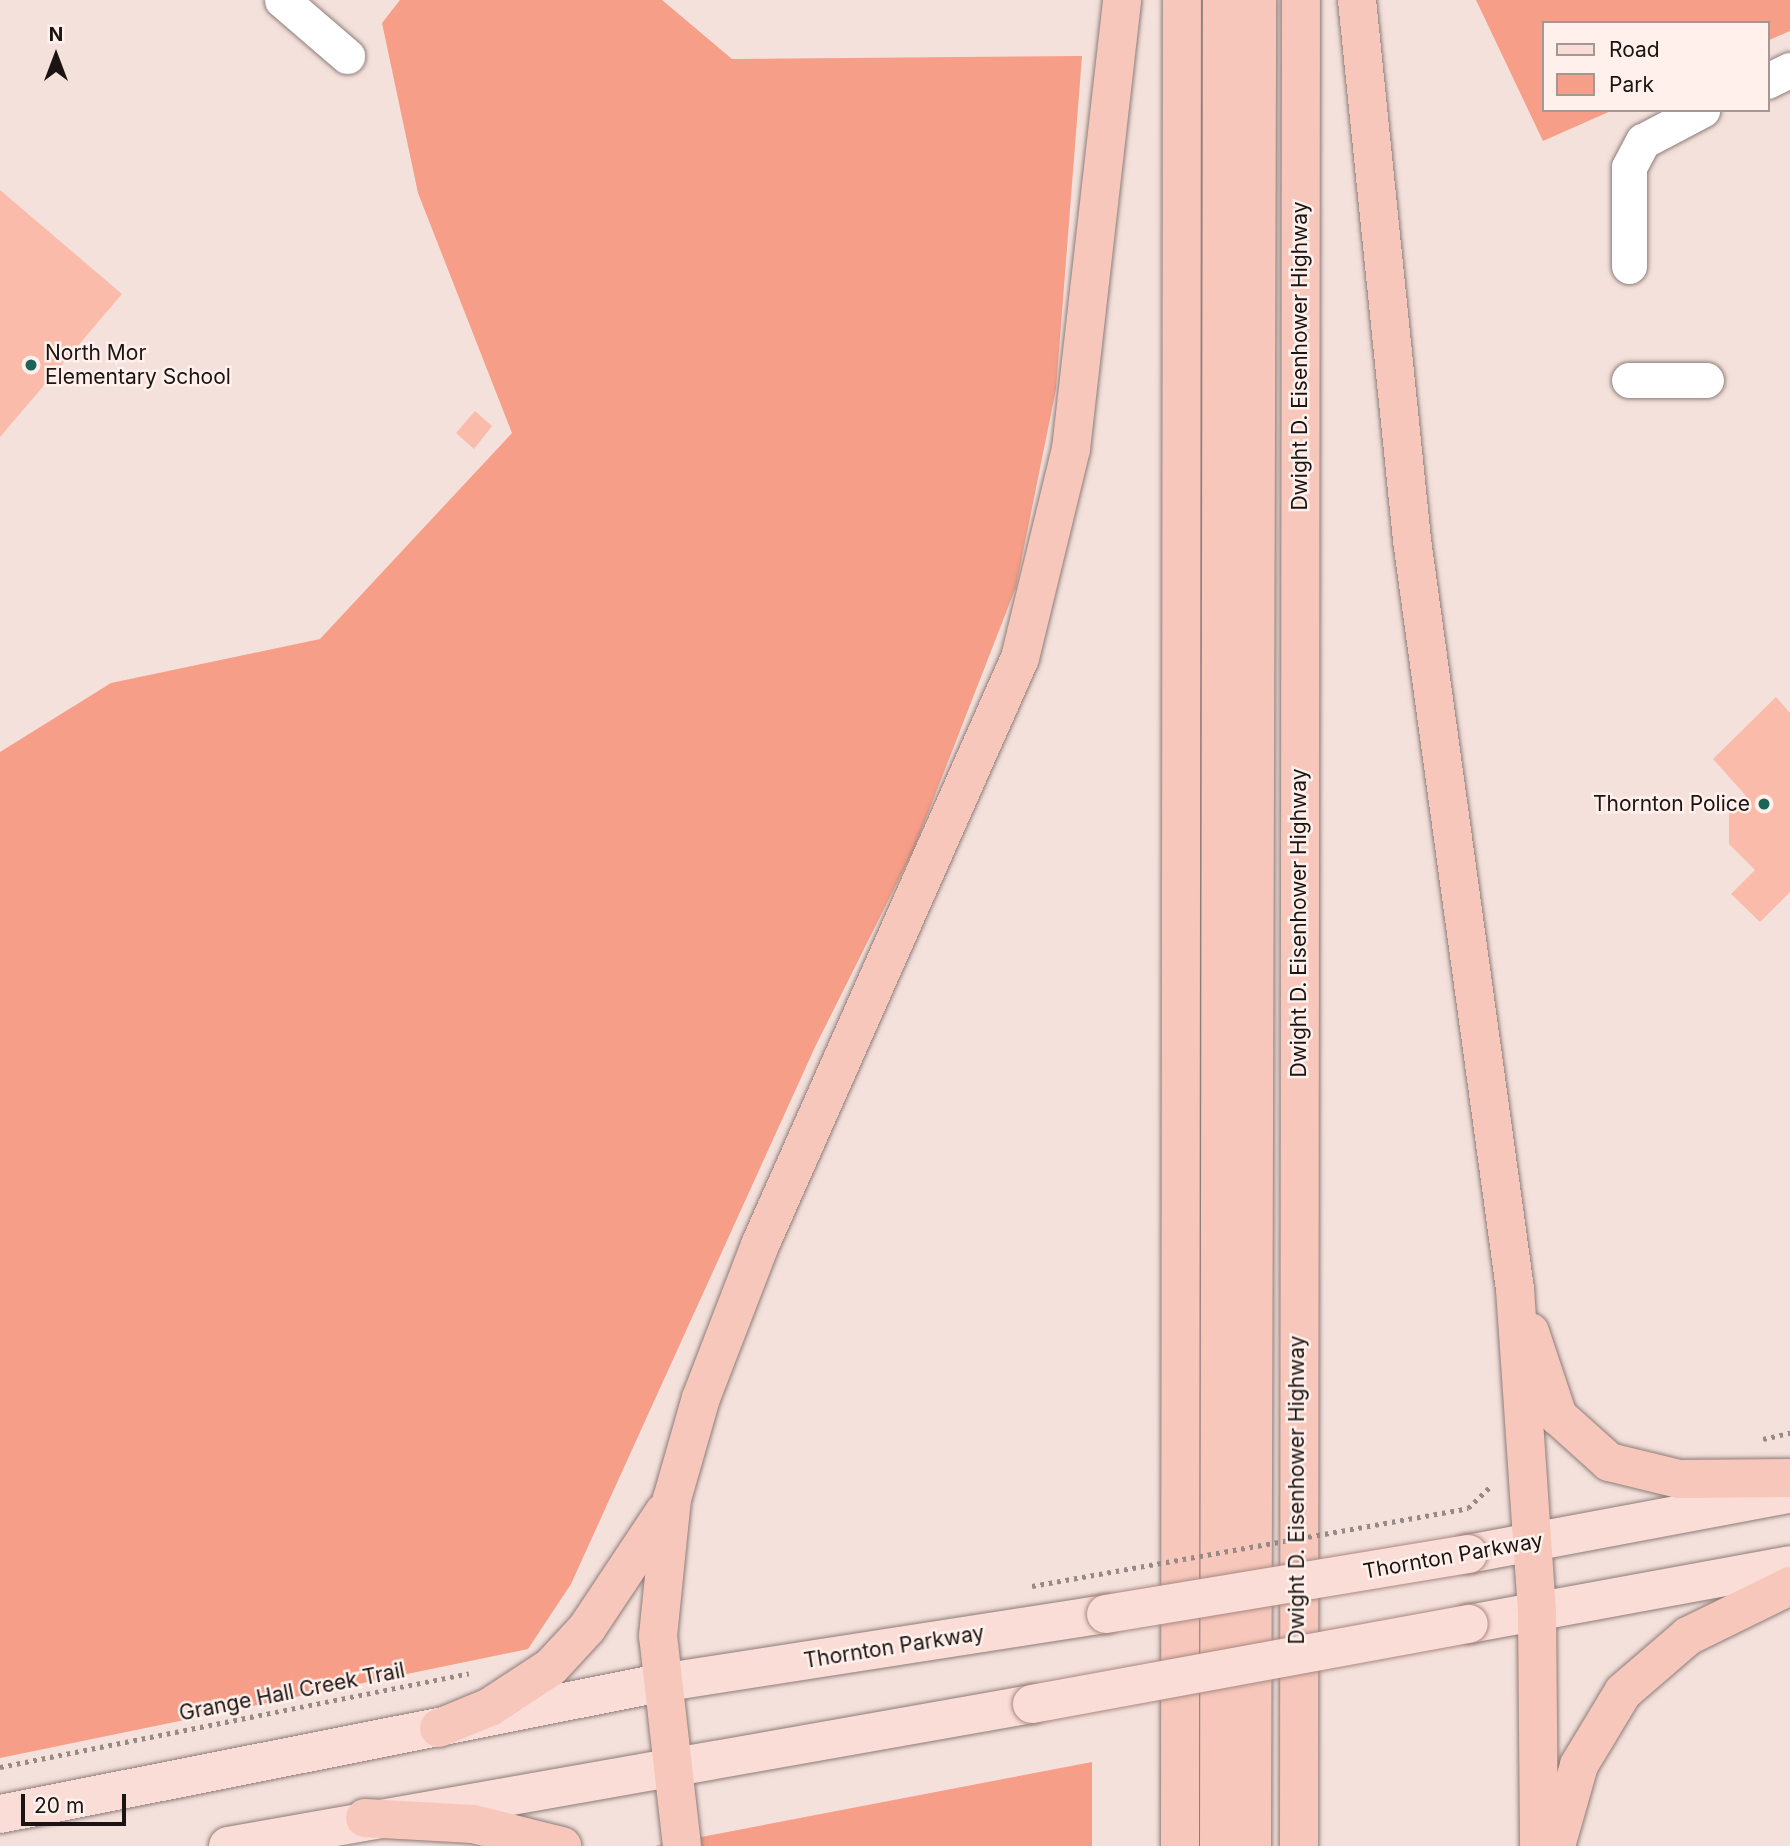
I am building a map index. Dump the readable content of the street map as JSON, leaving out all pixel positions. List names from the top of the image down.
{
  "streets": {
    "highway": ["Dwight D. Eisenhower Highway"],
    "main road": ["Thornton Parkway"],
    "path": ["Grange Hall Creek Trail"]
  },
  "places": ["North Mor Elementary School", "Thornton Police"],
  "legend": ["Road", "Park"],
  "scale_bar": "20 m",
  "north": "top"
}
